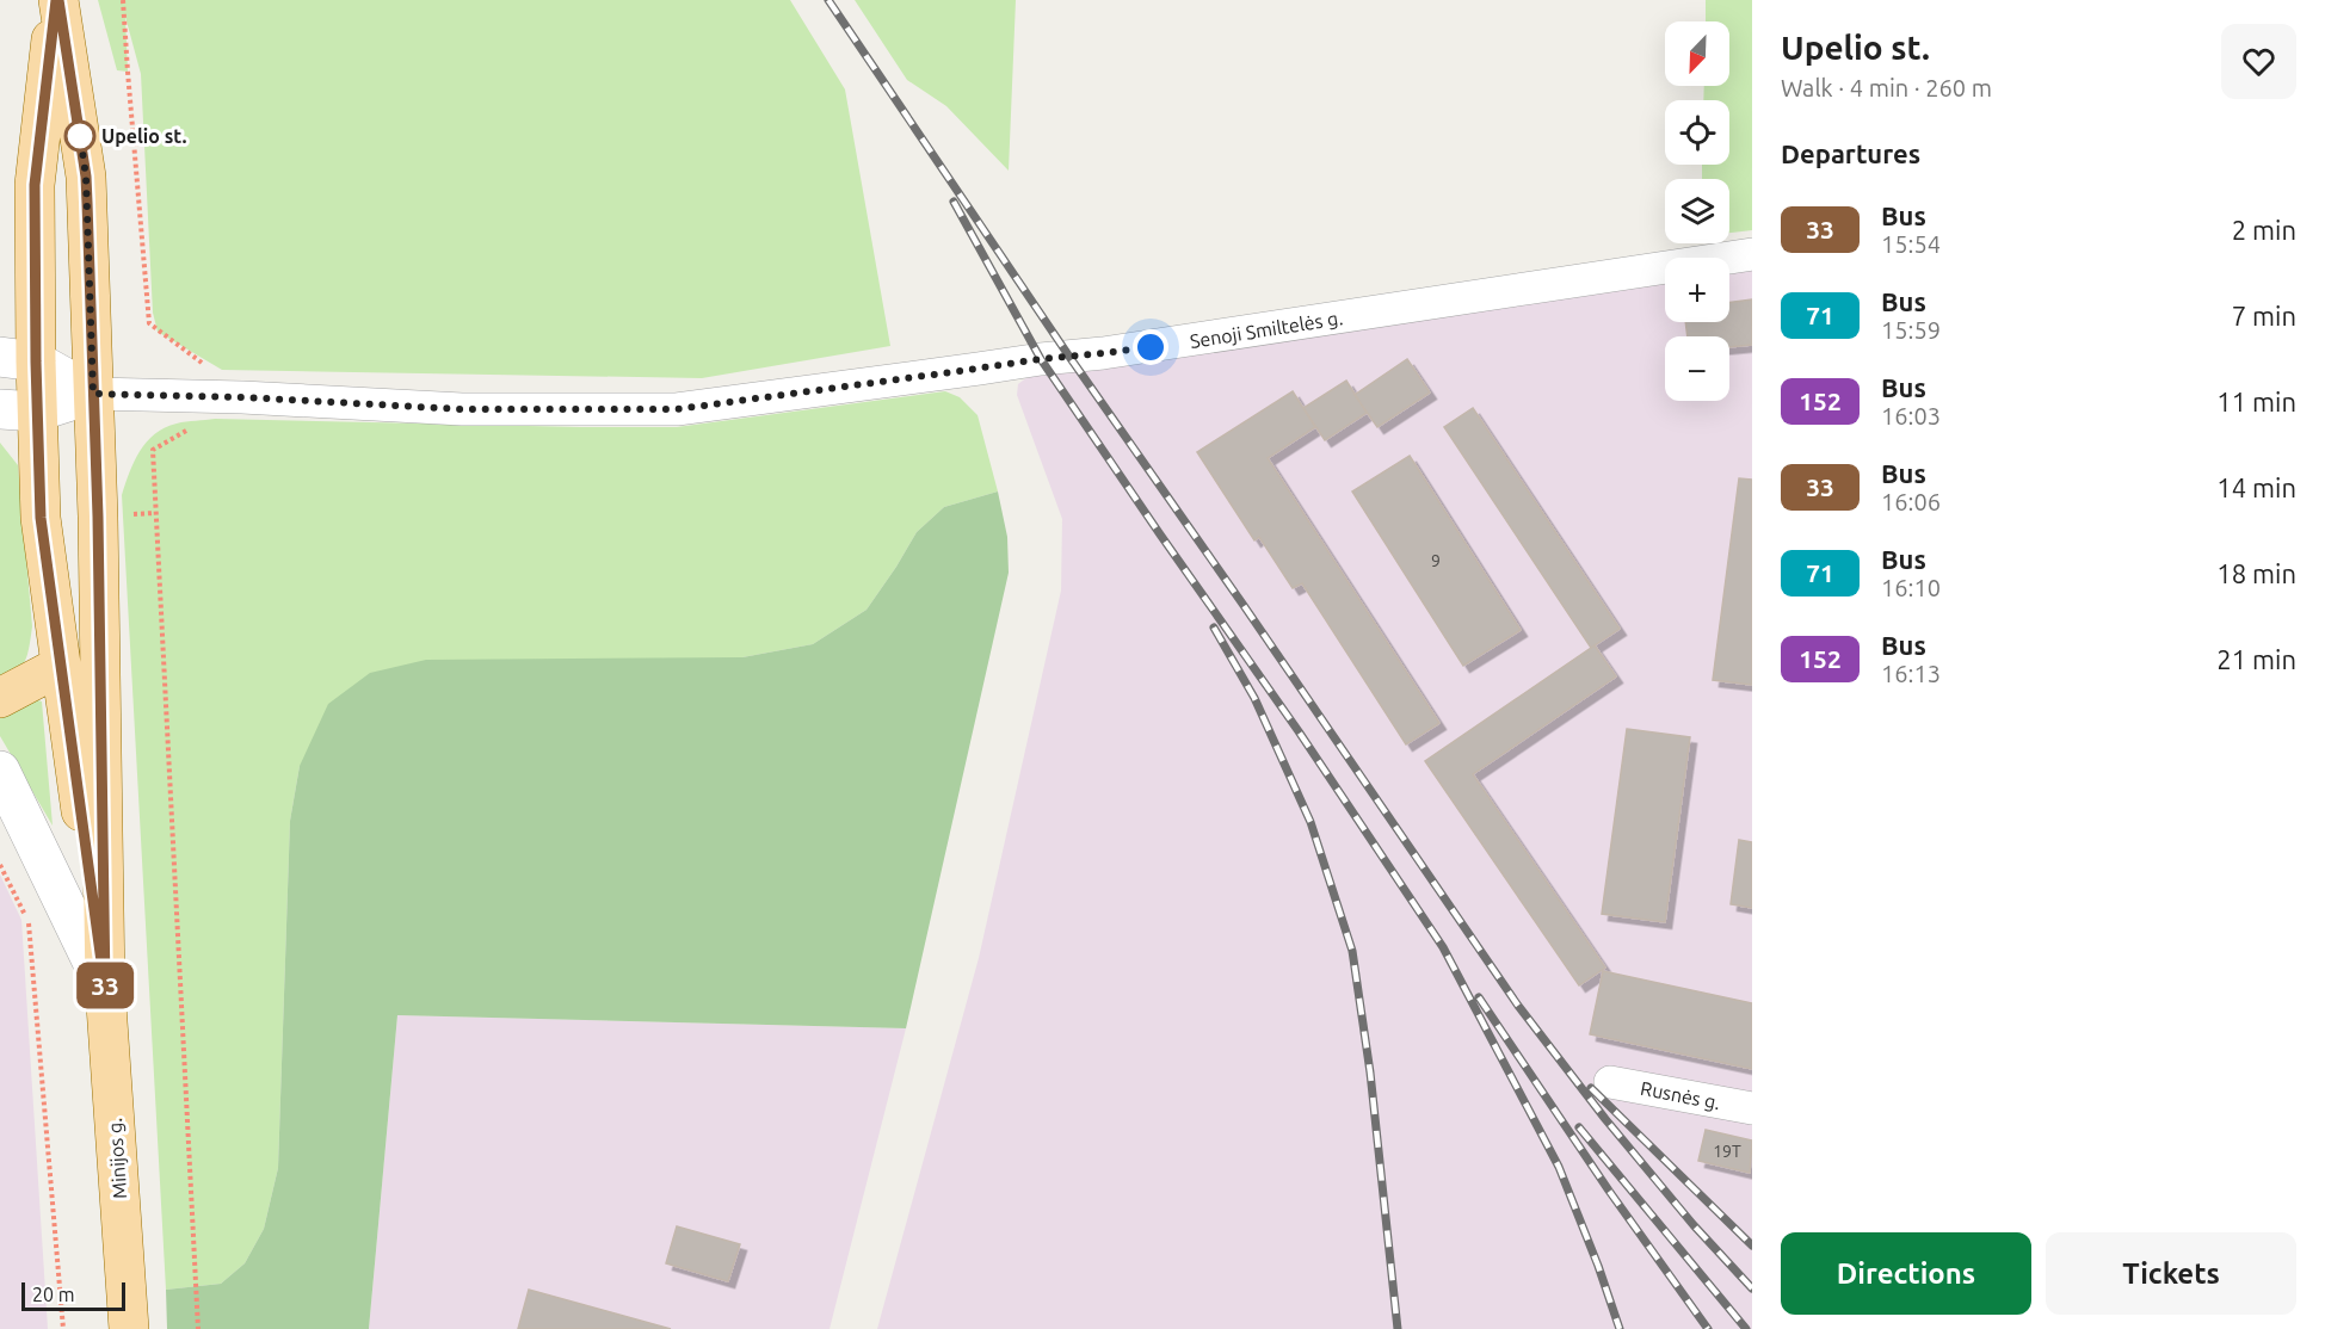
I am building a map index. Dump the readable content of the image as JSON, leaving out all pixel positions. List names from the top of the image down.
{
  "streets": {
    "main road": ["Minijos g."],
    "street": ["Senoji Smiltelės g.", "Rusnės g."]
  },
  "crossings": [
    ["Senoji Smiltelės g.", "Minijos g."]
  ],
  "places": ["Upelio st."],
  "lines": ["bus line 33"],
  "house_numbers": ["9", "19T"],
  "scale_bar": "20 m",
  "north": "bottom left",
  "page": {
    "on_map": "33",
    "heading": [
      ["Upelio st.", "Walk · 4 min · 260 m"],
      "Departures"
    ],
    "map_buttons": ["+", "−"],
    "list": [
      {
        "mark": "33",
        "name": "Bus",
        "note": "15:54",
        "value": "2 min"
      },
      {
        "mark": "71",
        "name": "Bus",
        "note": "15:59",
        "value": "7 min"
      },
      {
        "mark": "152",
        "name": "Bus",
        "note": "16:03",
        "value": "11 min"
      },
      {
        "mark": "33",
        "name": "Bus",
        "note": "16:06",
        "value": "14 min"
      },
      {
        "mark": "71",
        "name": "Bus",
        "note": "16:10",
        "value": "18 min"
      },
      {
        "mark": "152",
        "name": "Bus",
        "note": "16:13",
        "value": "21 min"
      }
    ],
    "buttons": ["Directions", "Tickets"],
    "scale": "20 m"
  }
}
